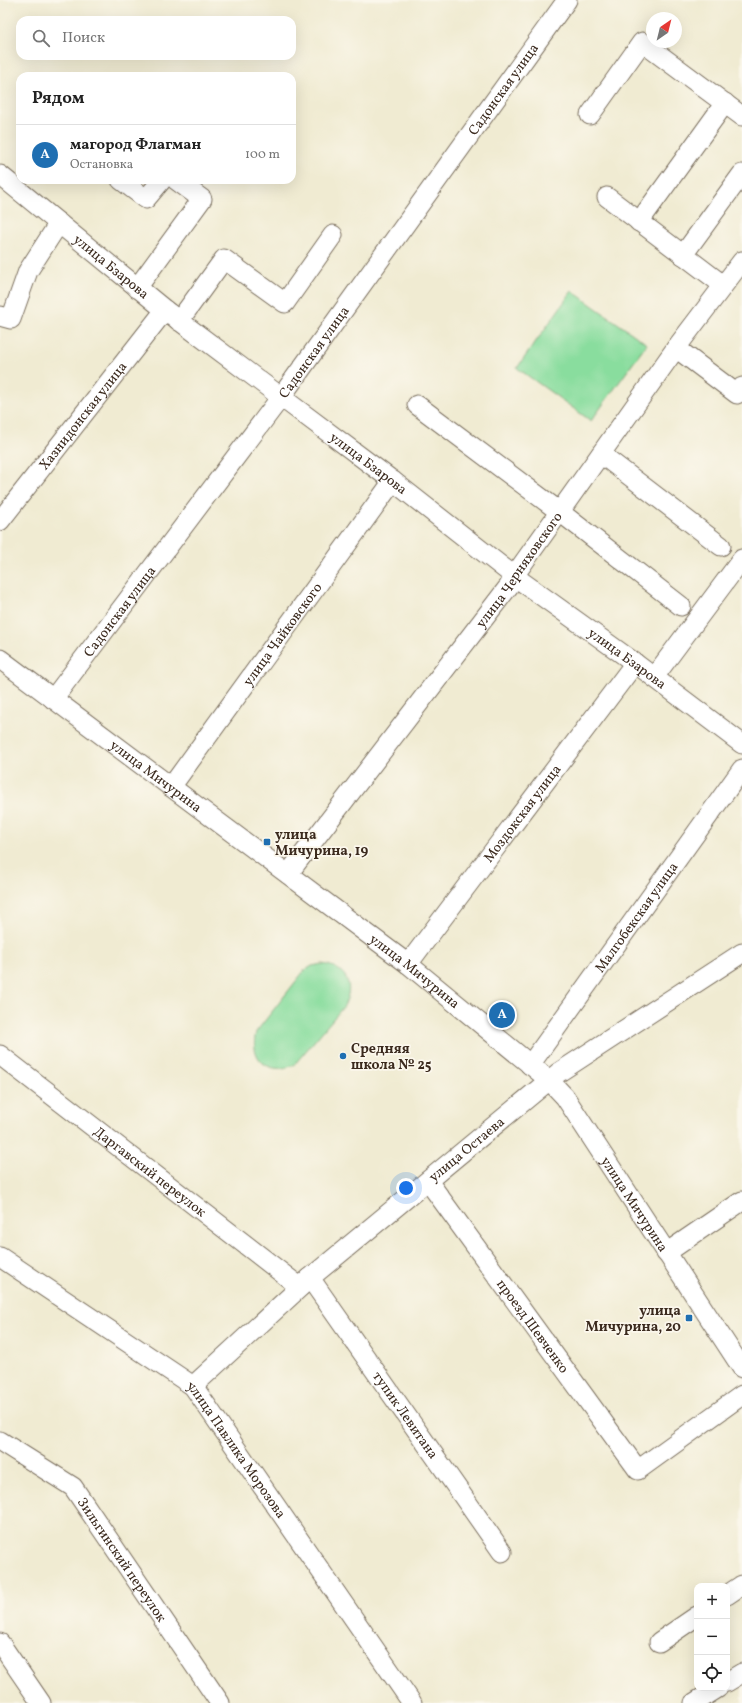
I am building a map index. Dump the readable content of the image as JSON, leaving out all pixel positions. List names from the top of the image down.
{
  "streets": {
    "street": [
      "Садонская улица",
      "улица Бзарова",
      "Хазнидонская улица",
      "улица Черняховского",
      "улица Чайковского",
      "улица Мичурина",
      "Моздокская улица",
      "Малгобекская улица",
      "улица Остаева",
      "Даргавский переулок",
      "проезд Шевченко",
      "тупик Левитана",
      "улица Павлика Морозова",
      "Зильгинский переулок"
    ]
  },
  "crossings": [
    ["Садонская улица", "улица Бзарова"],
    ["Садонская улица", "улица Мичурина"],
    ["улица Бзарова", "Хазнидонская улица"],
    ["улица Бзарова", "улица Черняховского"],
    ["улица Бзарова", "улица Чайковского"],
    ["улица Бзарова", "Моздокская улица"],
    ["улица Черняховского", "улица Мичурина"],
    ["улица Чайковского", "улица Мичурина"],
    ["улица Мичурина", "Моздокская улица"],
    ["улица Мичурина", "Малгобекская улица"],
    ["улица Мичурина", "улица Остаева"],
    ["улица Остаева", "Даргавский переулок"],
    ["улица Остаева", "проезд Шевченко"],
    ["улица Остаева", "тупик Левитана"],
    ["улица Остаева", "улица Павлика Морозова"],
    ["Даргавский переулок", "тупик Левитана"]
  ],
  "places": {
    "transit": ["улица Мичурина, 19", "улица Мичурина, 20"],
    "other": ["Средняя школа № 25"]
  },
  "north": "top right",
  "page": {
    "search": "Поиск",
    "heading": "Рядом",
    "list": [
      {
        "mark": "A",
        "name": "магород Флагман",
        "note": "Остановка",
        "value": "100 m"
      }
    ],
    "pins": "A",
    "map_buttons": ["+", "−"]
  }
}
